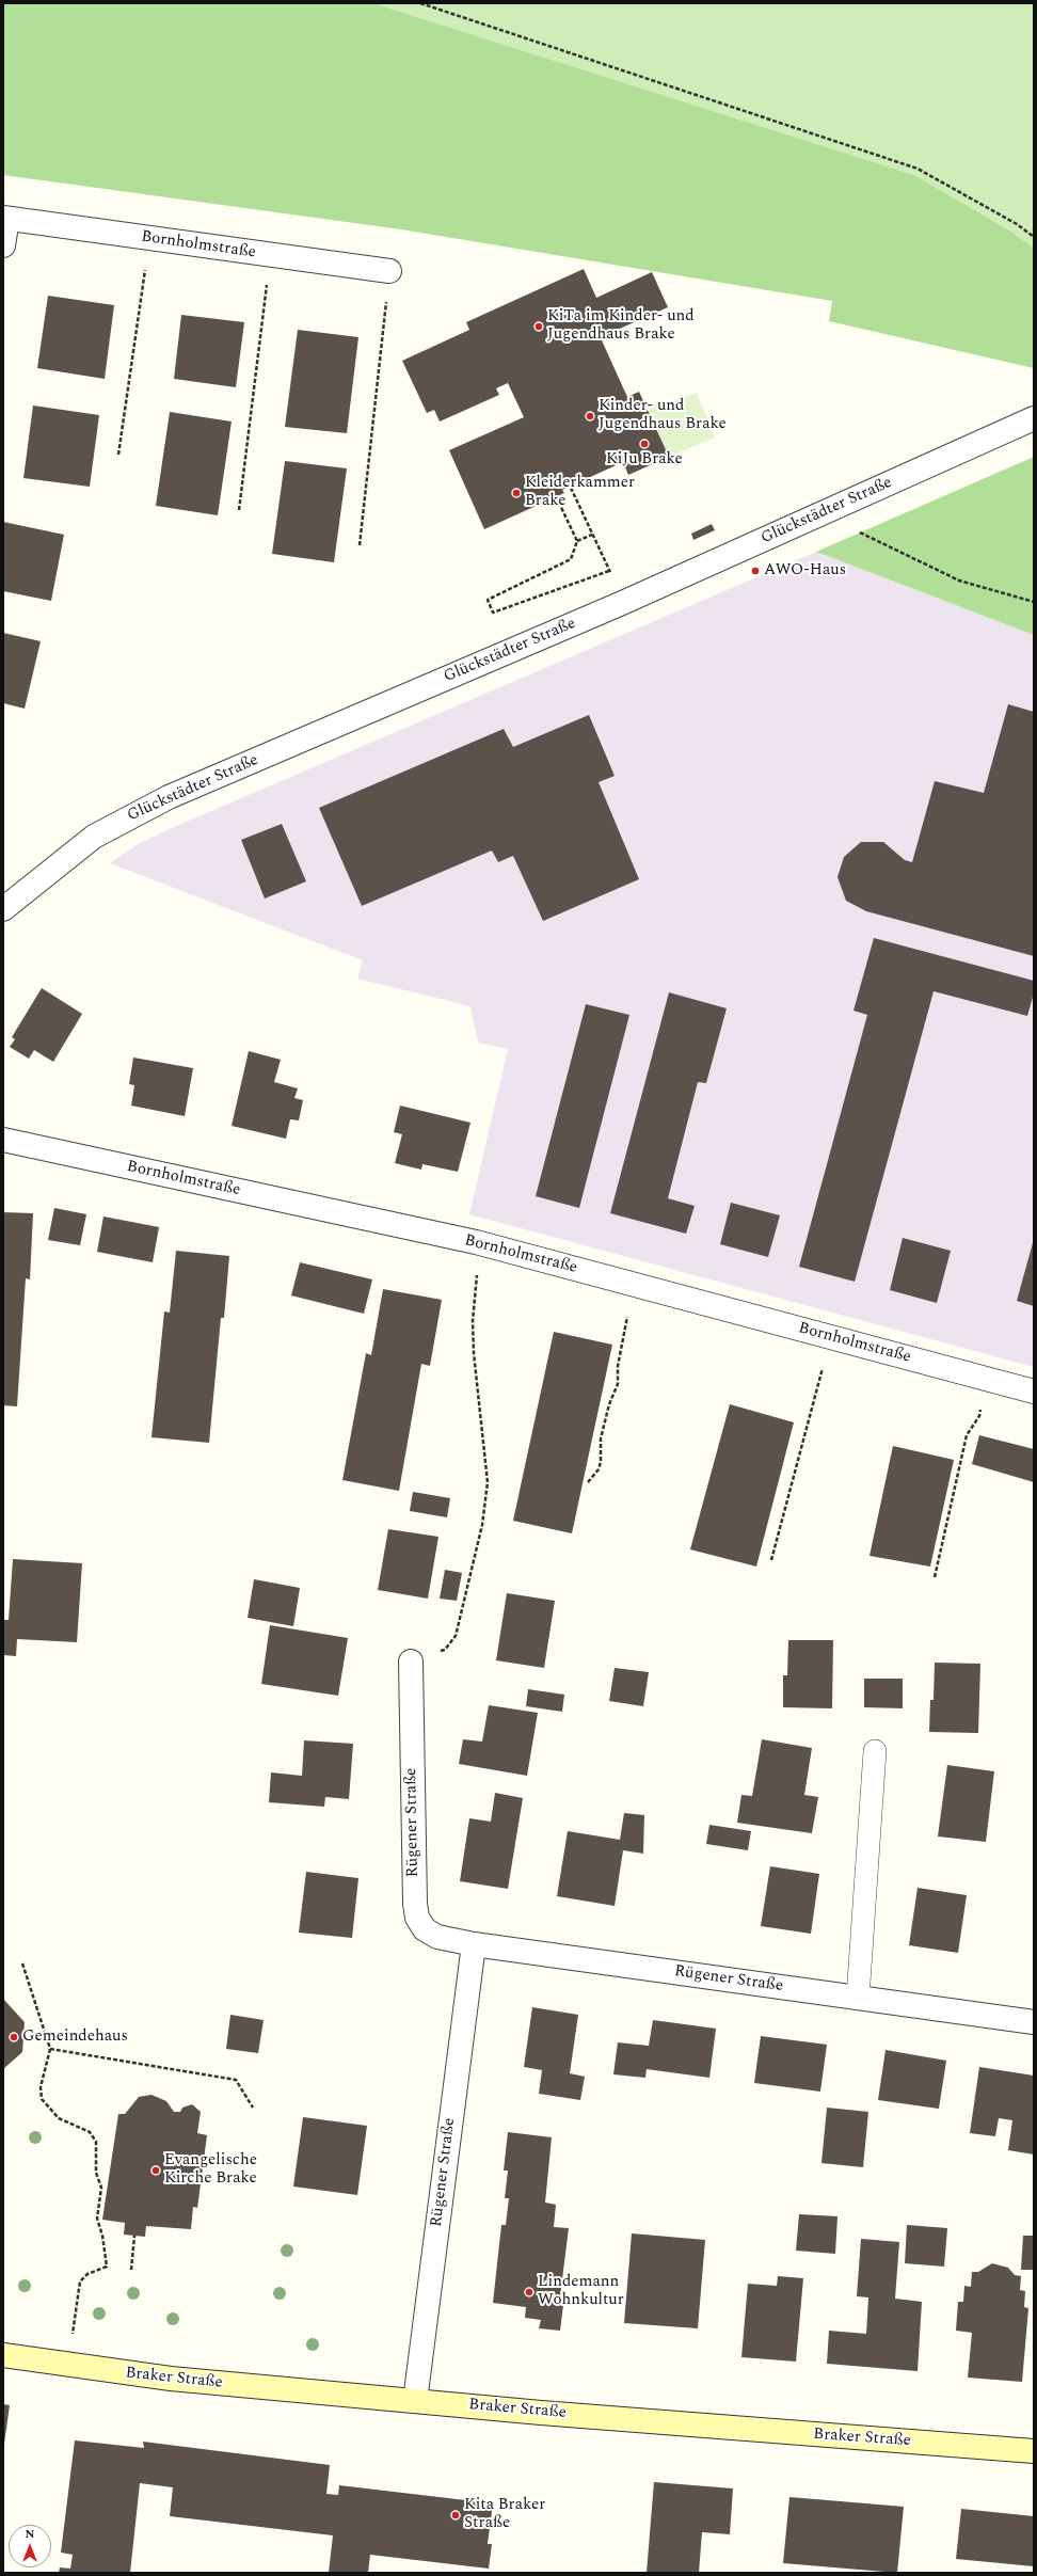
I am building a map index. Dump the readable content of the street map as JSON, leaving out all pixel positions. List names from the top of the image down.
{
  "streets": {
    "main road": ["Braker Straße"],
    "street": ["Bornholmstraße", "Glückstädter Straße", "Rügener Straße"]
  },
  "crossings": [
    ["Rügener Straße", "Braker Straße"]
  ],
  "places": [
    "KiTa im Kinder- und Jugendhaus Brake",
    "Kinder- und Jugendhaus Brake",
    "KiJu Brake",
    "Kleiderkammer Brake",
    "AWO-Haus",
    "Gemeindehaus",
    "Evangelische Kirche Brake",
    "Lindemann Wohnkultur",
    "Kita Braker Straße"
  ],
  "north": "top"
}
